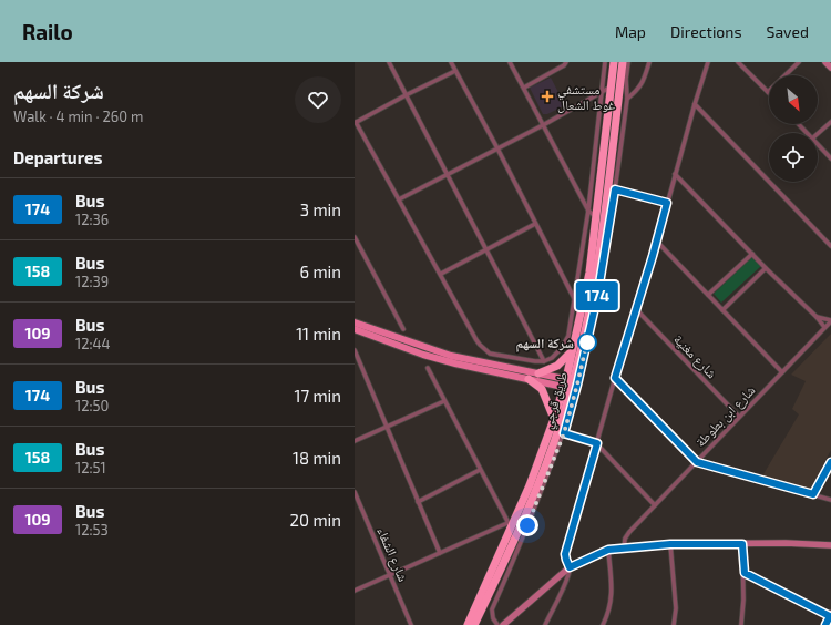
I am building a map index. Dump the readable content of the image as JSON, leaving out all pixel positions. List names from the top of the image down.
{
  "streets": {
    "highway": ["طريق قرجي"],
    "street": ["شارع مغنية", "شارع ابن بطوطة", "شارع الشفاء"]
  },
  "crossings": [
    ["شارع مغنية", "شارع ابن بطوطة"]
  ],
  "places": {
    "health": ["مستشفي غوط الشعال"],
    "other": ["شركة السهم"]
  },
  "lines": ["bus line 174"],
  "north": "bottom right",
  "page": {
    "header": "Railo",
    "nav": ["Map", "Directions", "Saved"],
    "heading": [
      ["شركة السهم", "Walk · 4 min · 260 m"],
      "Departures"
    ],
    "on_map": "174",
    "list": [
      {
        "mark": "174",
        "name": "Bus",
        "note": "12:36",
        "value": "3 min"
      },
      {
        "mark": "158",
        "name": "Bus",
        "note": "12:39",
        "value": "6 min"
      },
      {
        "mark": "109",
        "name": "Bus",
        "note": "12:44",
        "value": "11 min"
      },
      {
        "mark": "174",
        "name": "Bus",
        "note": "12:50",
        "value": "17 min"
      },
      {
        "mark": "158",
        "name": "Bus",
        "note": "12:51",
        "value": "18 min"
      },
      {
        "mark": "109",
        "name": "Bus",
        "note": "12:53",
        "value": "20 min"
      }
    ]
  }
}
